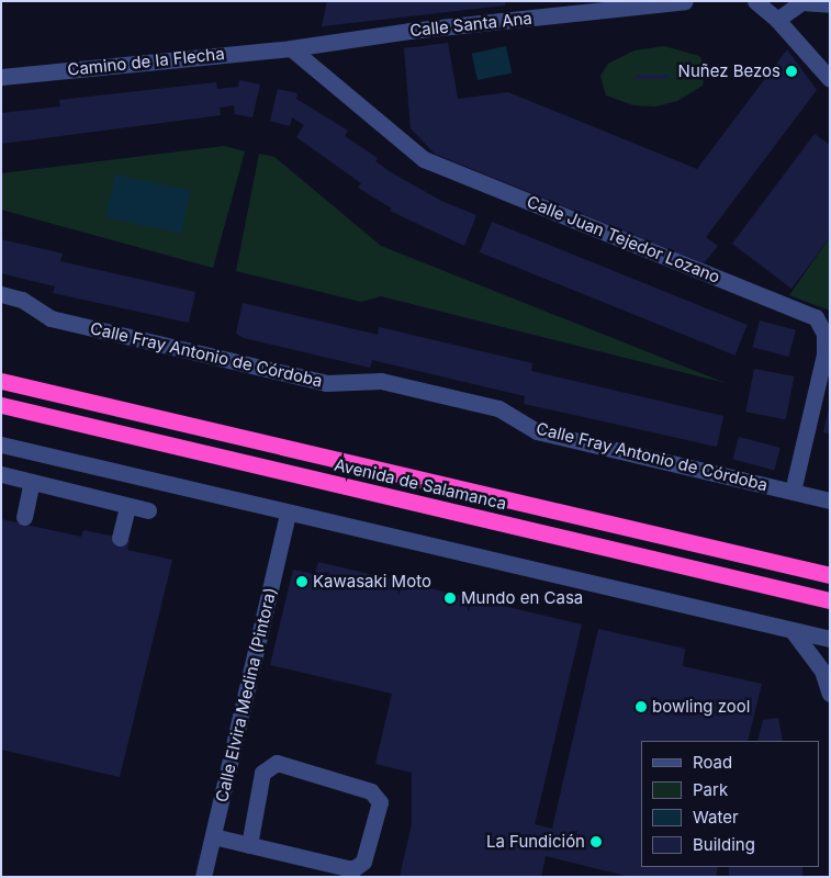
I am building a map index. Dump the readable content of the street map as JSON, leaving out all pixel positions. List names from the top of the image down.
{
  "streets": {
    "highway": ["Avenida de Salamanca"],
    "street": [
      "Calle Santa Ana",
      "Camino de la Flecha",
      "Calle Juan Tejedor Lozano",
      "Calle Fray Antonio de Córdoba",
      "Calle Elvira Medina (Pintora)"
    ]
  },
  "crossings": [
    ["Calle Santa Ana", "Camino de la Flecha"],
    ["Calle Santa Ana", "Calle Juan Tejedor Lozano"],
    ["Camino de la Flecha", "Calle Juan Tejedor Lozano"],
    ["Calle Juan Tejedor Lozano", "Calle Fray Antonio de Córdoba"]
  ],
  "places": [
    "Nuñez Bezos",
    "Kawasaki Moto",
    "Mundo en Casa",
    "bowling zool",
    "La Fundición"
  ],
  "legend": [
    "Road",
    "Park",
    "Water",
    "Building"
  ]
}
